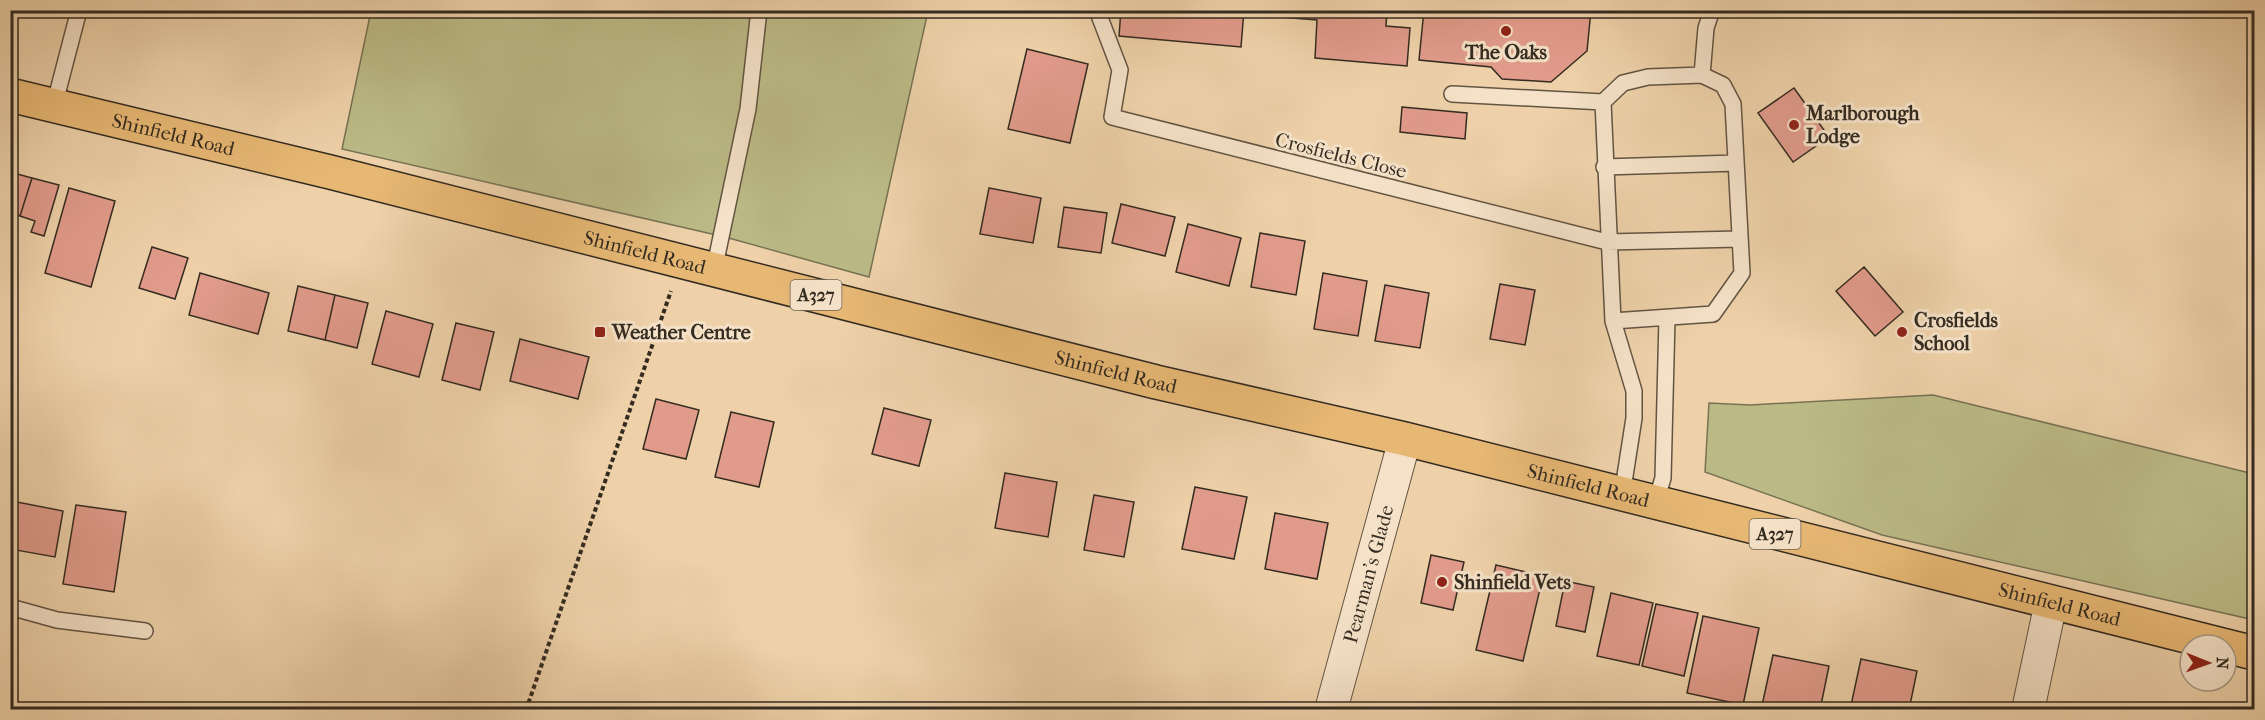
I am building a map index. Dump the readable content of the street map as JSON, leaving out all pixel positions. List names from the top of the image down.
{
  "streets": {
    "main road": ["Shinfield Road", "A327"],
    "street": ["Pearman's Glade"],
    "lane": ["Crosfields Close"]
  },
  "crossings": [
    ["Shinfield Road", "Pearman's Glade"]
  ],
  "places": {
    "other": [
      "The Oaks",
      "Marlborough Lodge",
      "Crosfields School",
      "Shinfield Vets"
    ],
    "transit": ["Weather Centre"]
  },
  "north": "right"
}
